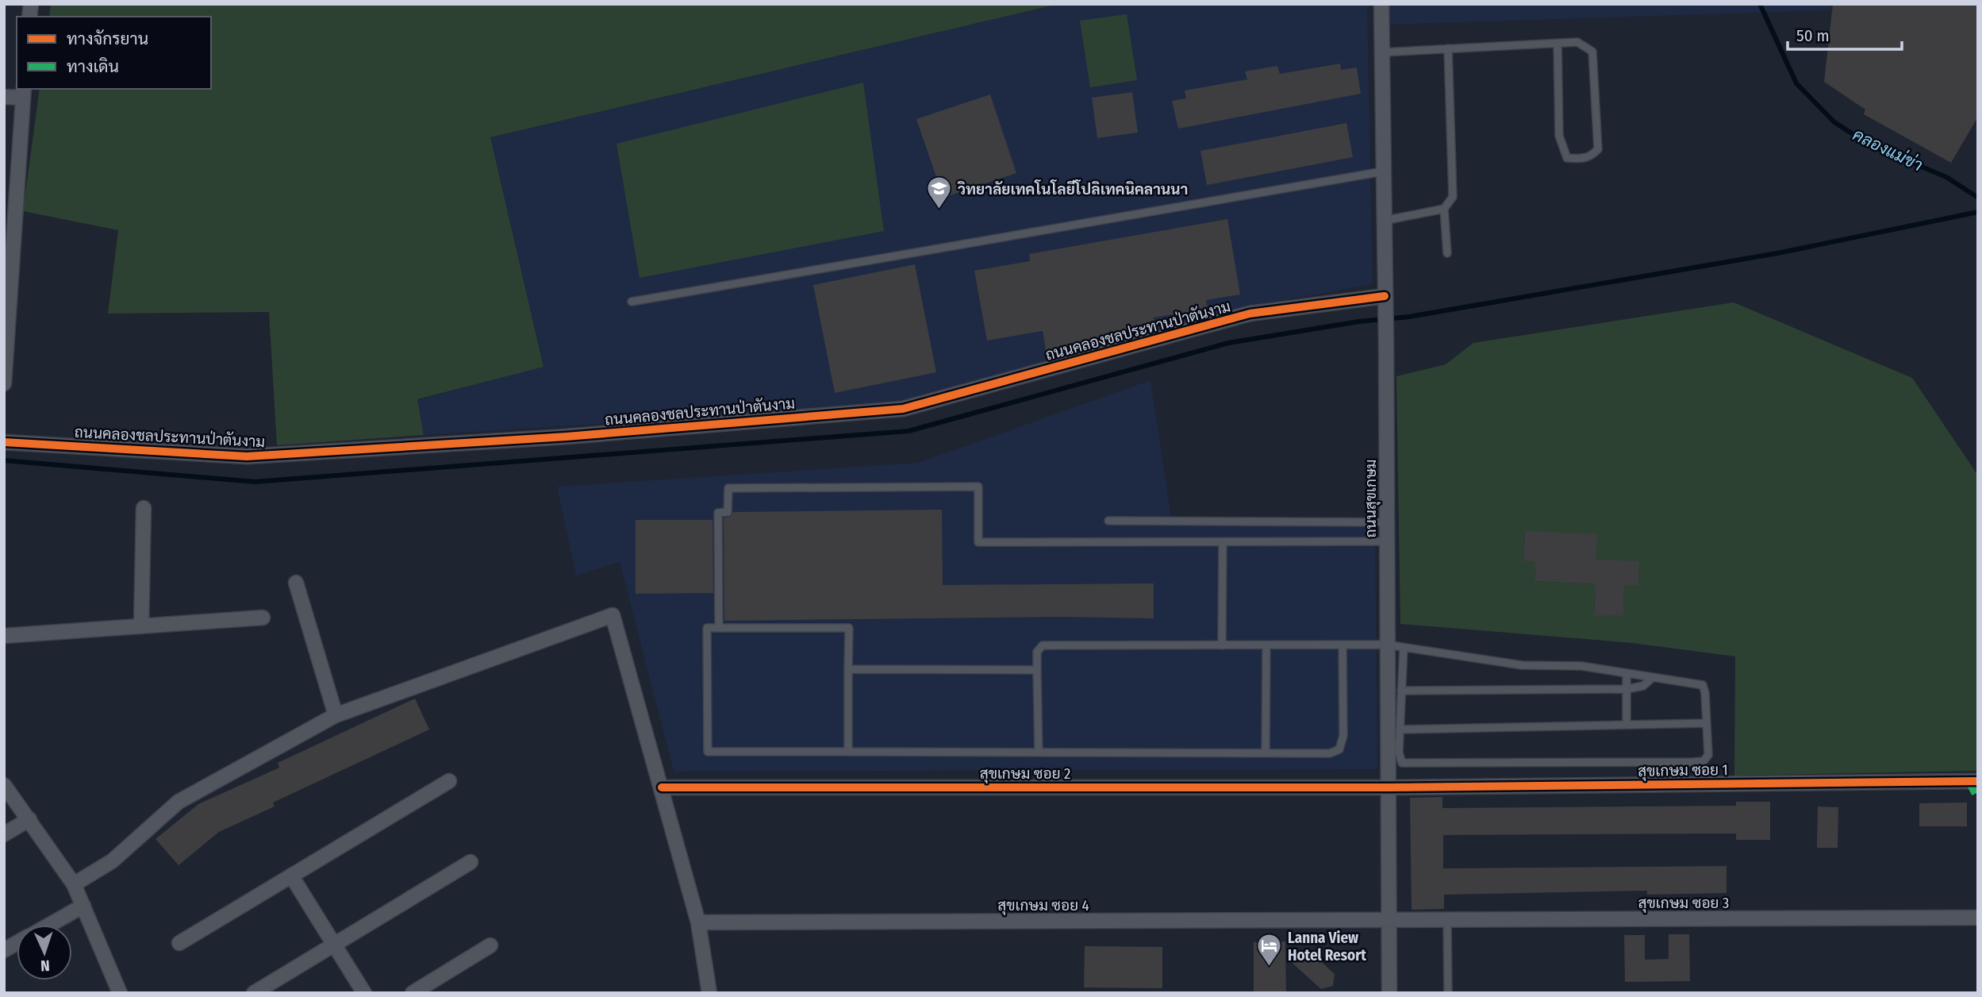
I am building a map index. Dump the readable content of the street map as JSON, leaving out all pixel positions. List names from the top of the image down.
{
  "streets": {
    "street": [
      "ถนนคลองชลประทานป่าตันงาม",
      "ถนนสุขเกษม",
      "สุขเกษม ซอย 1",
      "สุขเกษม ซอย 2",
      "สุขเกษม ซอย 3",
      "สุขเกษม ซอย 4"
    ]
  },
  "crossings": [
    ["ถนนคลองชลประทานป่าตันงาม", "ถนนสุขเกษม"],
    ["ถนนสุขเกษม", "สุขเกษม ซอย 1"],
    ["ถนนสุขเกษม", "สุขเกษม ซอย 2"],
    ["ถนนสุขเกษม", "สุขเกษม ซอย 3"],
    ["ถนนสุขเกษม", "สุขเกษม ซอย 4"],
    ["สุขเกษม ซอย 1", "สุขเกษม ซอย 2"],
    ["สุขเกษม ซอย 3", "สุขเกษม ซอย 4"]
  ],
  "water": ["คลองแม่ข่า"],
  "places": {
    "school or university": ["วิทยาลัยเทคโนโลยีโปลิเทคนิคลานนา"],
    "hotel": ["Lanna View Hotel Resort"]
  },
  "legend": ["ทางจักรยาน", "ทางเดิน"],
  "scale_bar": "50 m",
  "north": "bottom"
}
